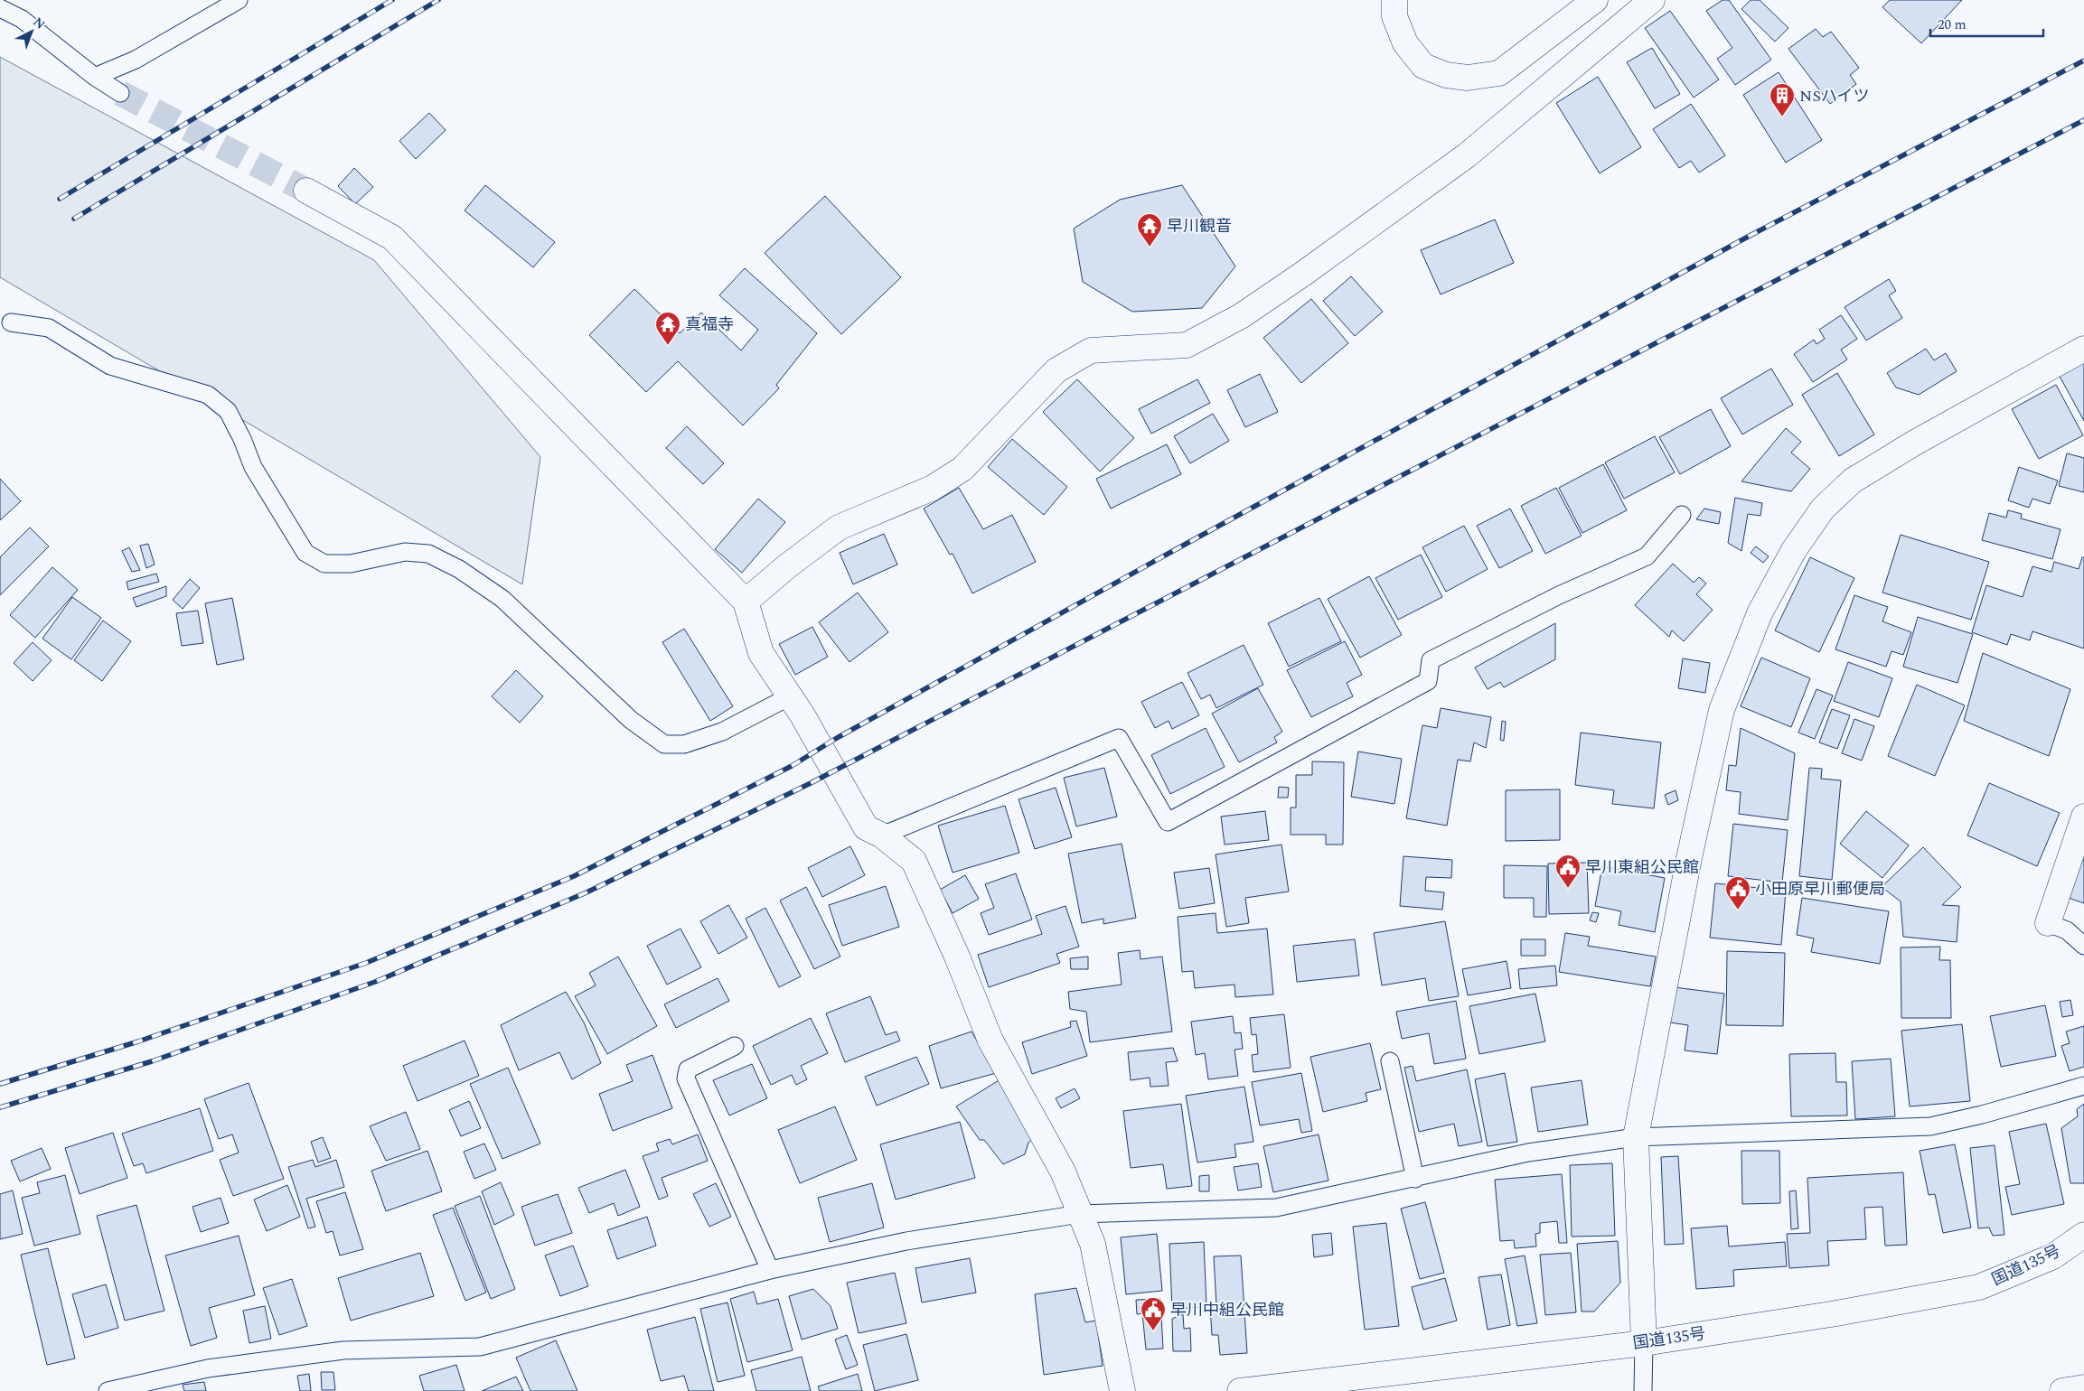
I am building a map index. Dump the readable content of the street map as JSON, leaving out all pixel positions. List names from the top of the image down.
{
  "streets": {
    "main road": ["国道135号"]
  },
  "places": {
    "building": ["NSハイツ"],
    "temple": ["早川観音", "真福寺"],
    "public building": ["早川東組公民館", "小田原早川郵便局", "早川中組公民館"]
  },
  "scale_bar": "20 m",
  "north": "top right"
}
